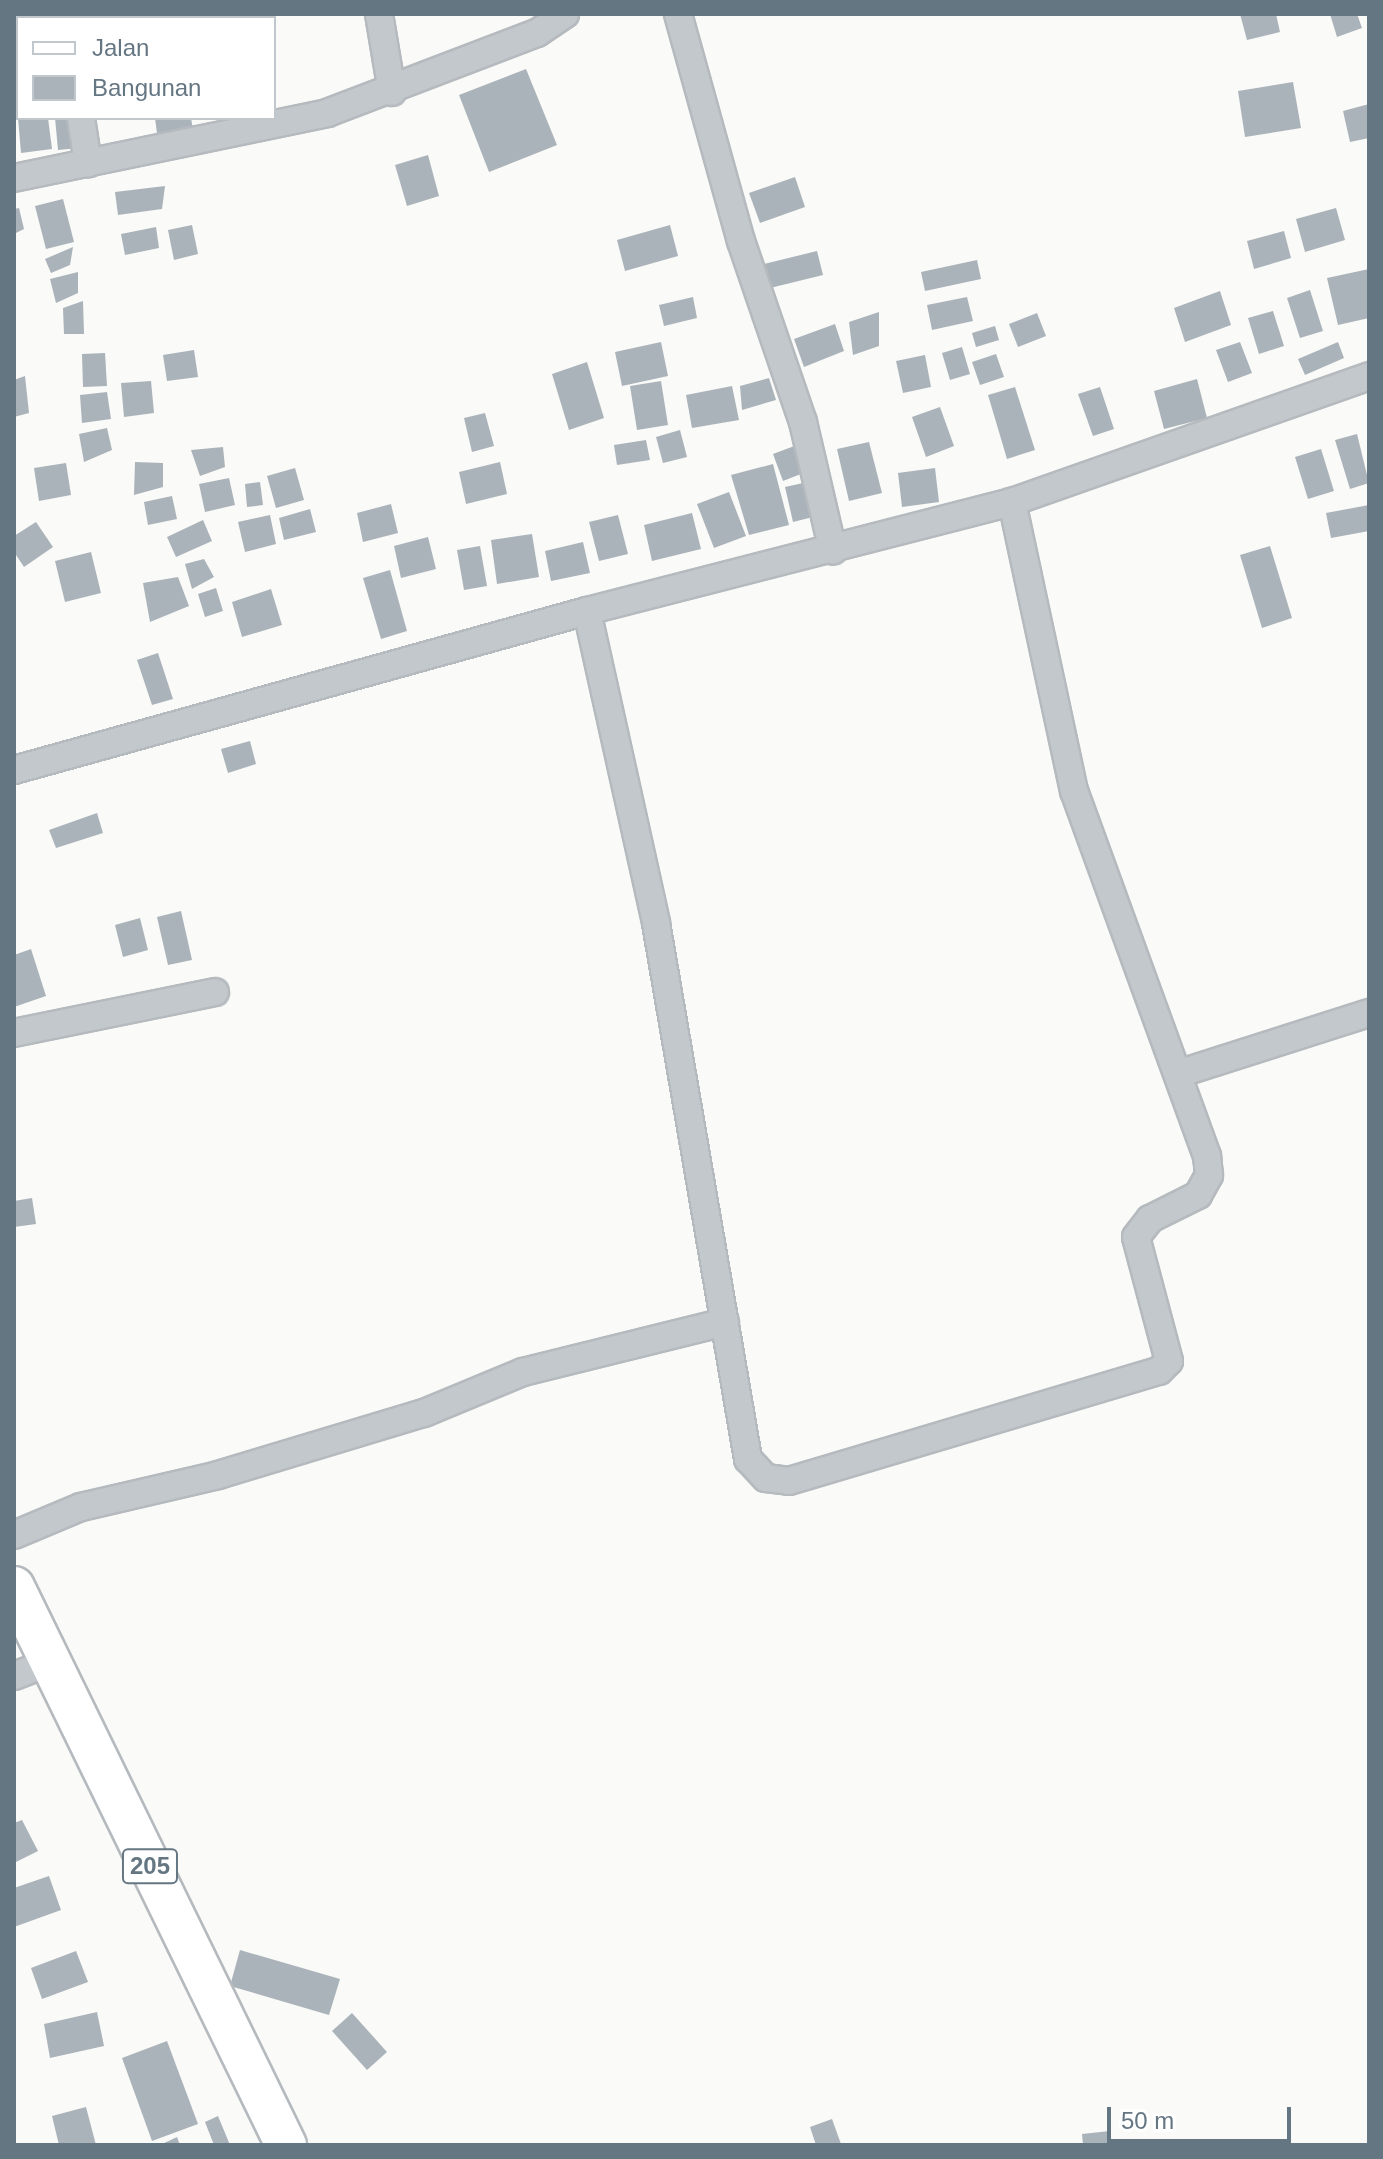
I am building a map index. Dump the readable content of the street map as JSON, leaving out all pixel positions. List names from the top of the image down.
{
  "streets": {
    "main road": ["205"]
  },
  "legend": ["Jalan", "Bangunan"],
  "scale_bar": "50 m"
}
